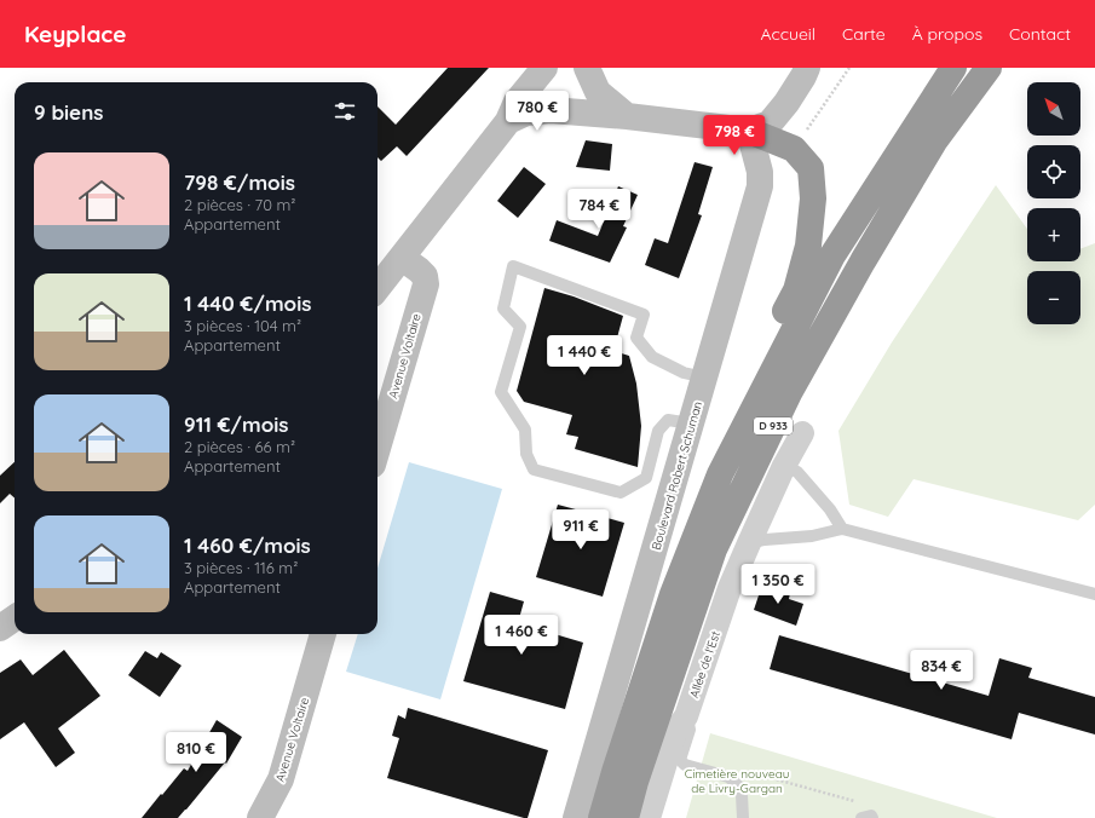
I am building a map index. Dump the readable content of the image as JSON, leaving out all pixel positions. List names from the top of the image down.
{
  "streets": {
    "highway": ["D 933"],
    "street": ["Avenue Voltaire", "Boulevard Robert Schuman", "Allée de l'Est"]
  },
  "parks": ["Cimetière nouveau de Livry-Gargan"],
  "north": "top left",
  "page": {
    "header": "Keyplace",
    "nav": [
      "Accueil",
      "Carte",
      "À propos",
      "Contact"
    ],
    "map_buttons": ["+", "−"],
    "heading": "9 biens",
    "price": [
      "780 €",
      "798 €",
      "784 €",
      "1 440 €",
      "911 €",
      "1 350 €",
      "1 460 €",
      "834 €",
      "810 €"
    ],
    "list": [
      {
        "name": "798 €/mois",
        "note": "2 pièces · 70 m² · Appartement"
      },
      {
        "name": "1 440 €/mois",
        "note": "3 pièces · 104 m² · Appartement"
      },
      {
        "name": "911 €/mois",
        "note": "2 pièces · 66 m² · Appartement"
      },
      {
        "name": "1 460 €/mois",
        "note": "3 pièces · 116 m² · Appartement"
      }
    ]
  }
}
